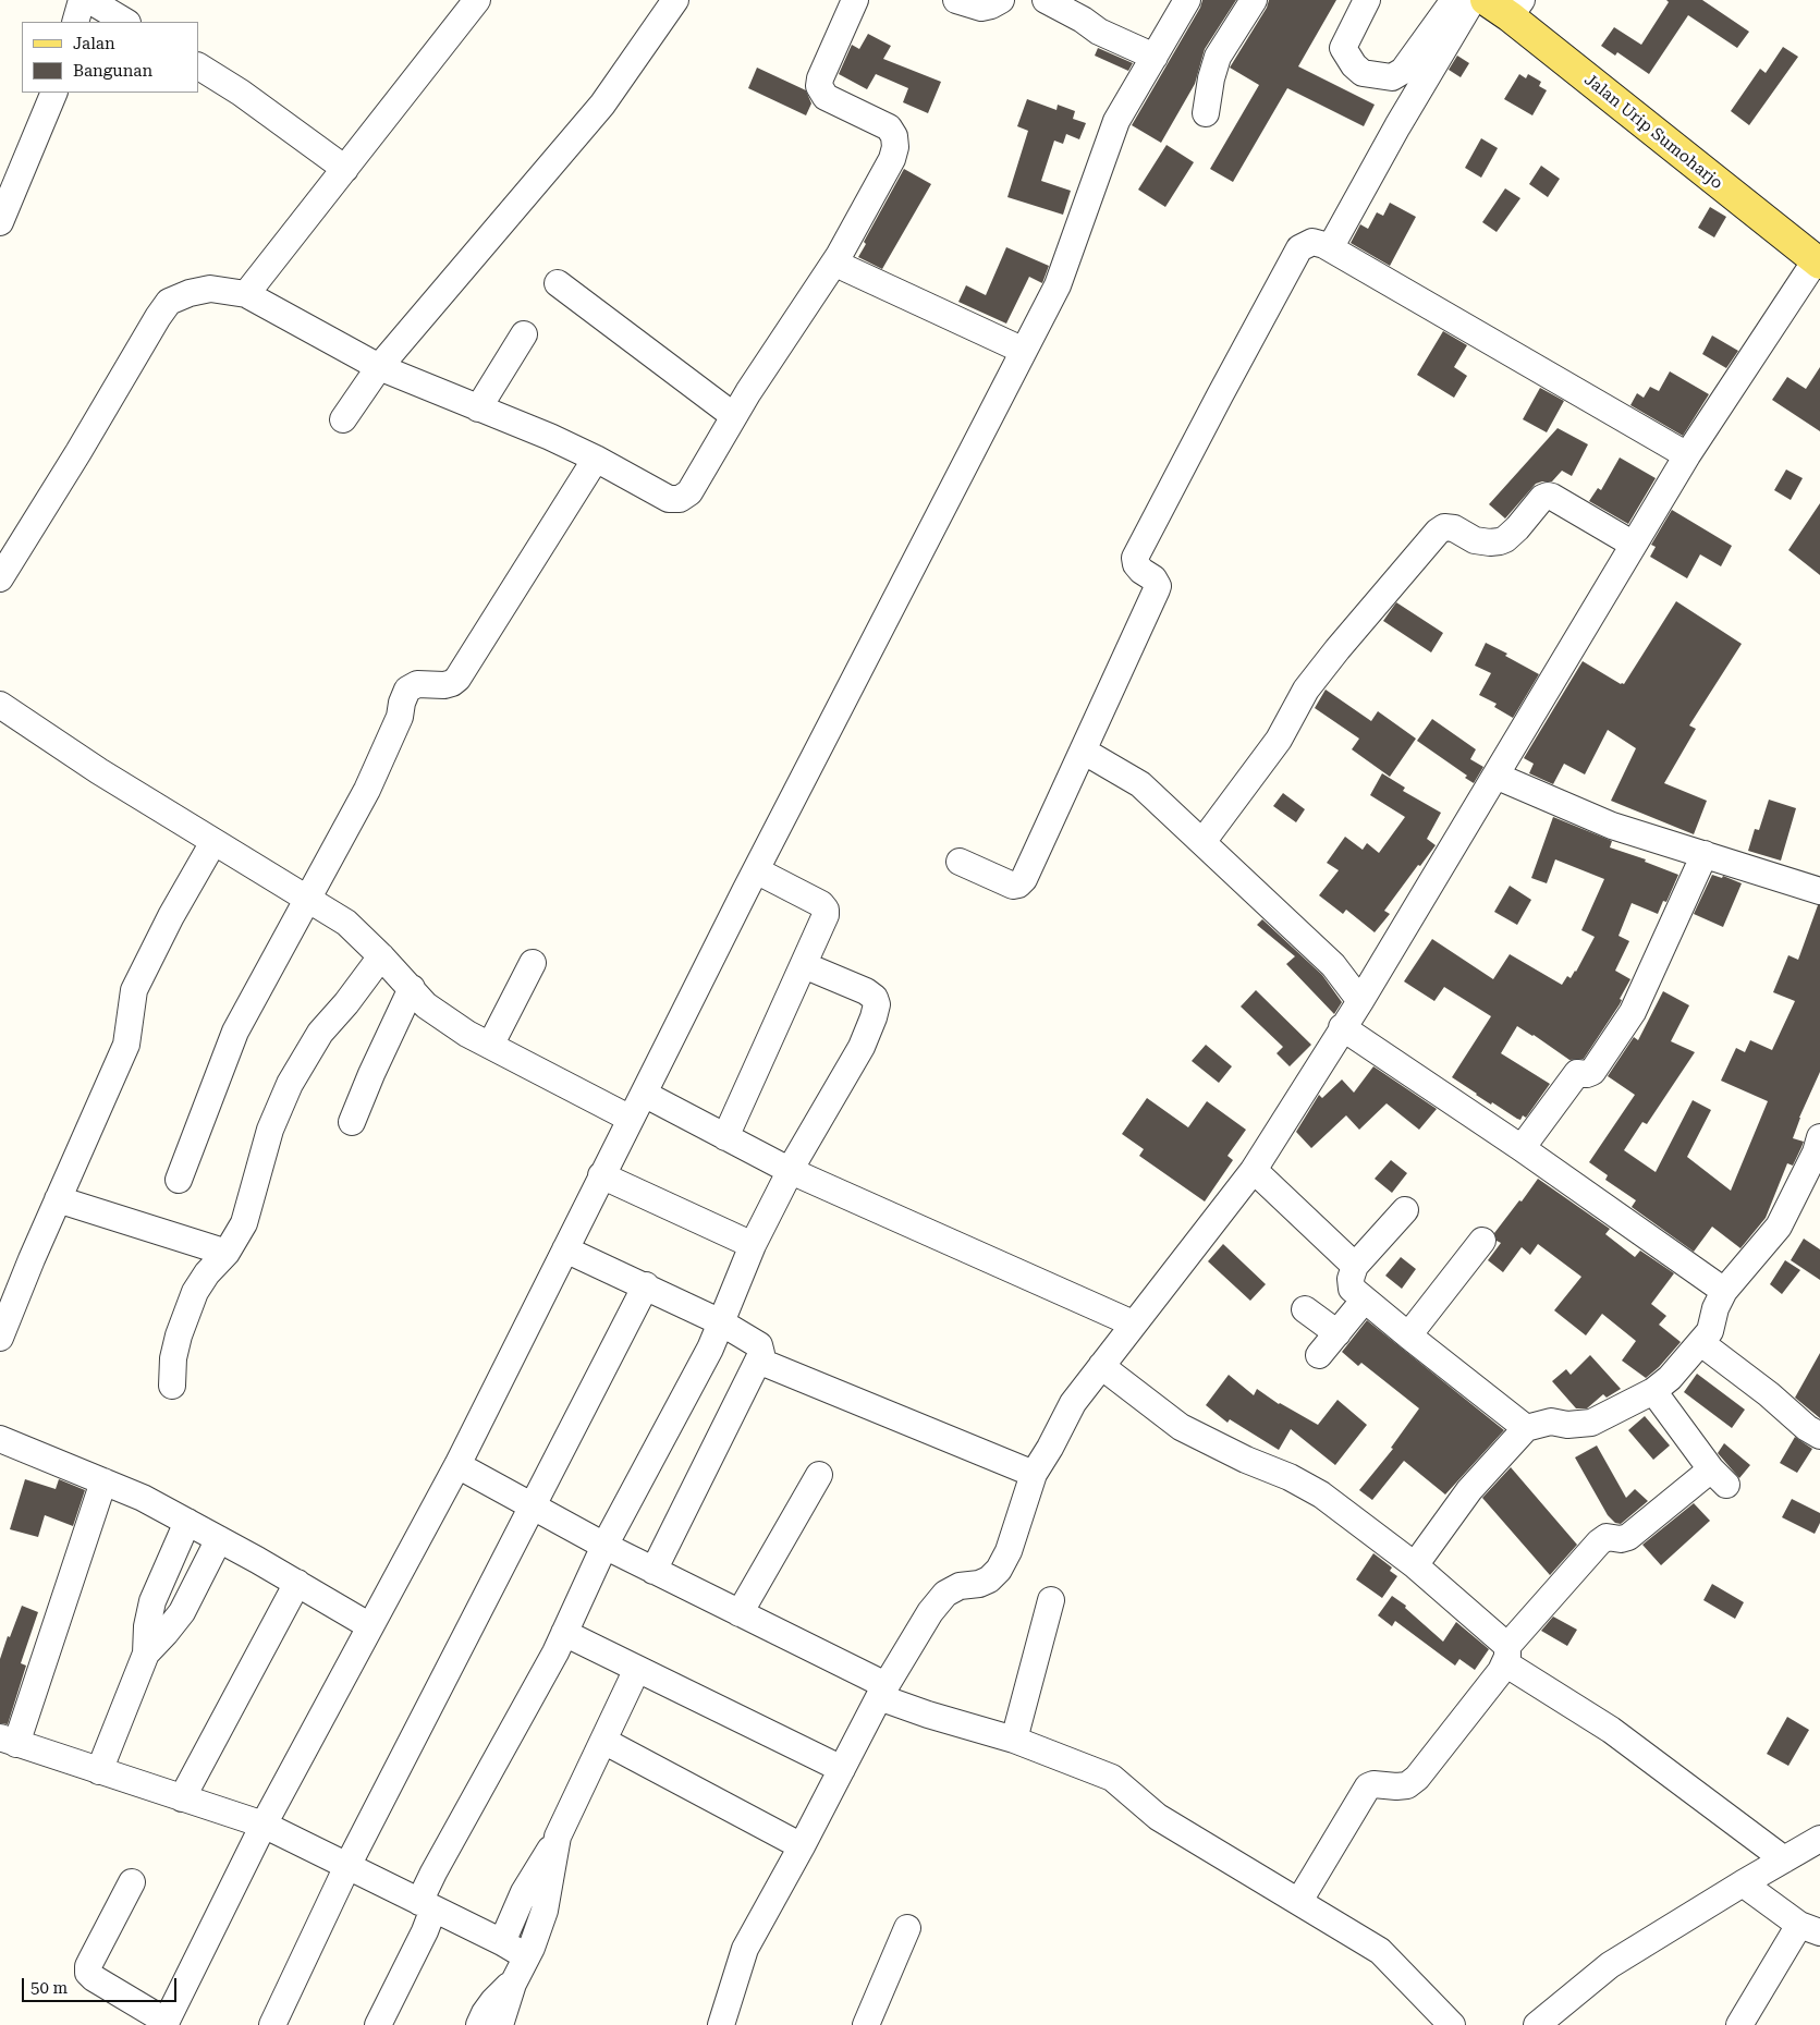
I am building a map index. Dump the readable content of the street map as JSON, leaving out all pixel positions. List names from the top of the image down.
{
  "streets": {
    "main road": ["Jalan Urip Sumoharjo"]
  },
  "legend": ["Jalan", "Bangunan"],
  "scale_bar": "50 m"
}
